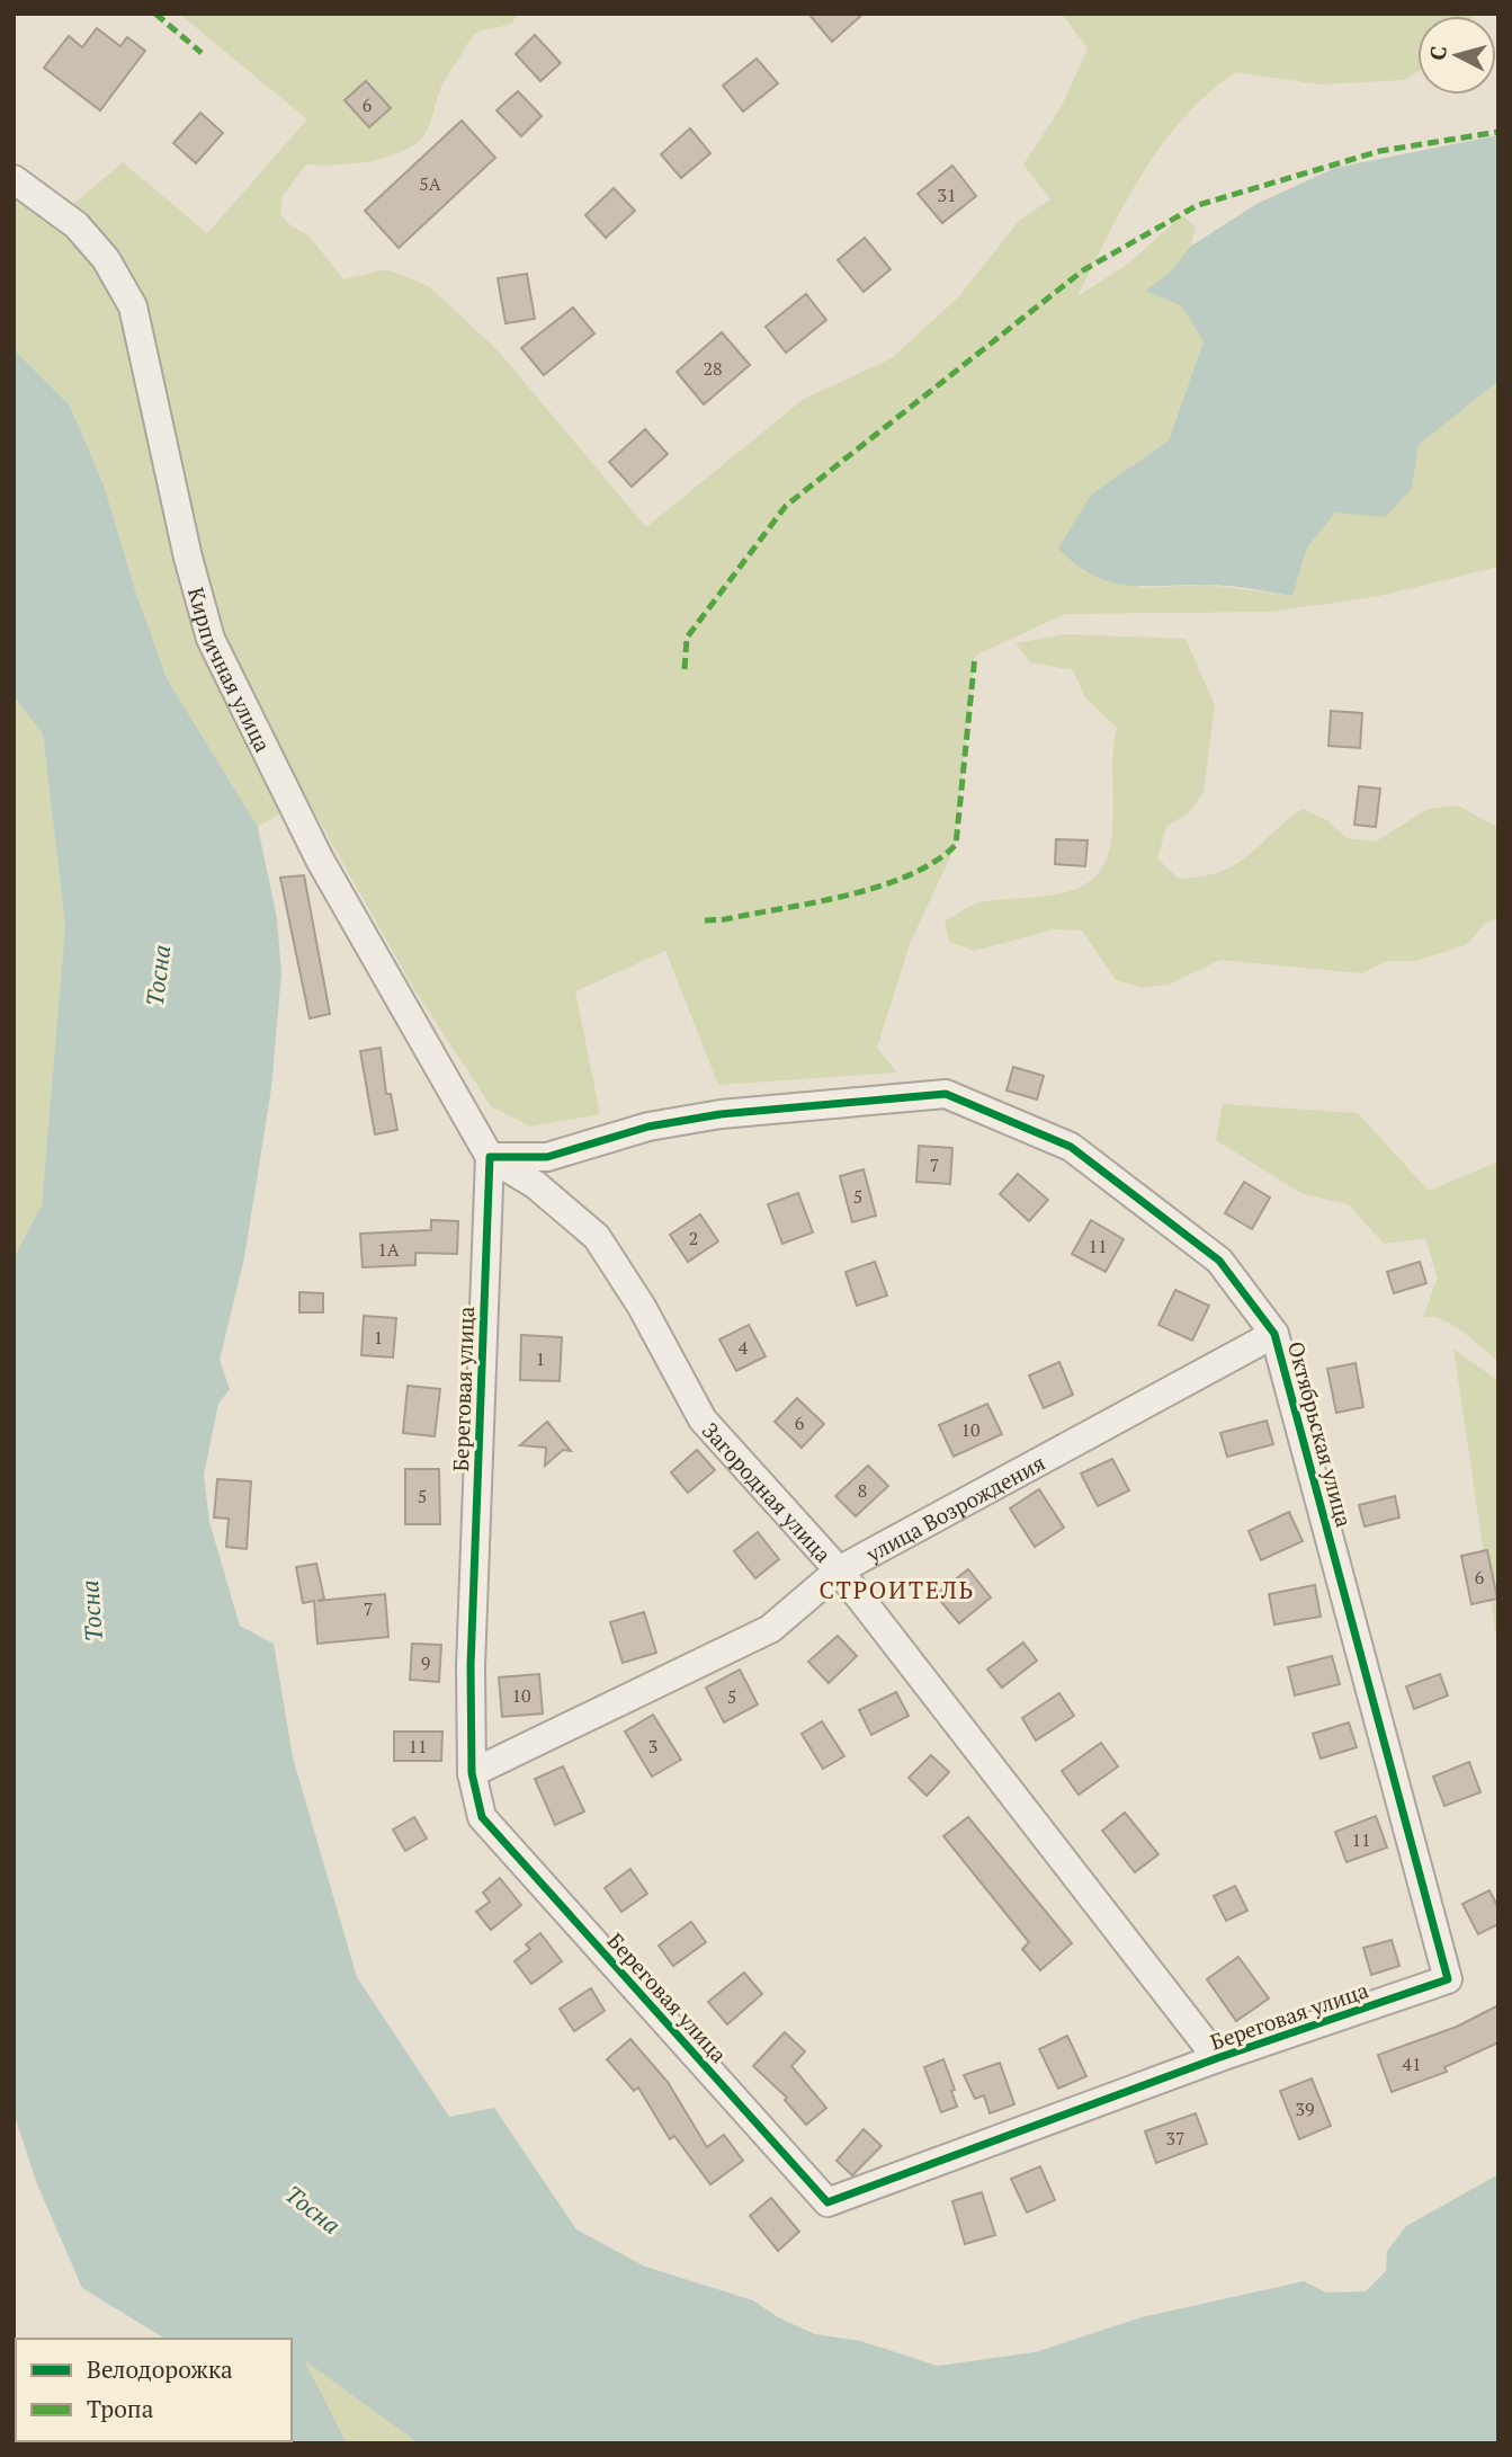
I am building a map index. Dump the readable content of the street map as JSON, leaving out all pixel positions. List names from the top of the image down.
{
  "streets": {
    "street": [
      "Кирпичная улица",
      "Береговая улица",
      "Октябрьская улица",
      "Загородная улица",
      "улица Возрождения"
    ]
  },
  "crossings": [
    ["Кирпичная улица", "Береговая улица"],
    ["Кирпичная улица", "Октябрьская улица"],
    ["Кирпичная улица", "Загородная улица"],
    ["Береговая улица", "Октябрьская улица"],
    ["Береговая улица", "Загородная улица"],
    ["Береговая улица", "улица Возрождения"],
    ["Октябрьская улица", "Загородная улица"],
    ["Октябрьская улица", "улица Возрождения"],
    ["Загородная улица", "улица Возрождения"]
  ],
  "districts": ["СТРОИТЕЛЬ"],
  "water": ["Тосна"],
  "house_numbers": [
    "6",
    "5А",
    "31",
    "28",
    "7",
    "5",
    "2",
    "11",
    "1А",
    "1",
    "4",
    "1",
    "6",
    "10",
    "8",
    "5",
    "6",
    "7",
    "9",
    "10",
    "5",
    "11",
    "3",
    "11",
    "41",
    "39",
    "37"
  ],
  "legend": ["Велодорожка", "Тропа"],
  "north": "left"
}
